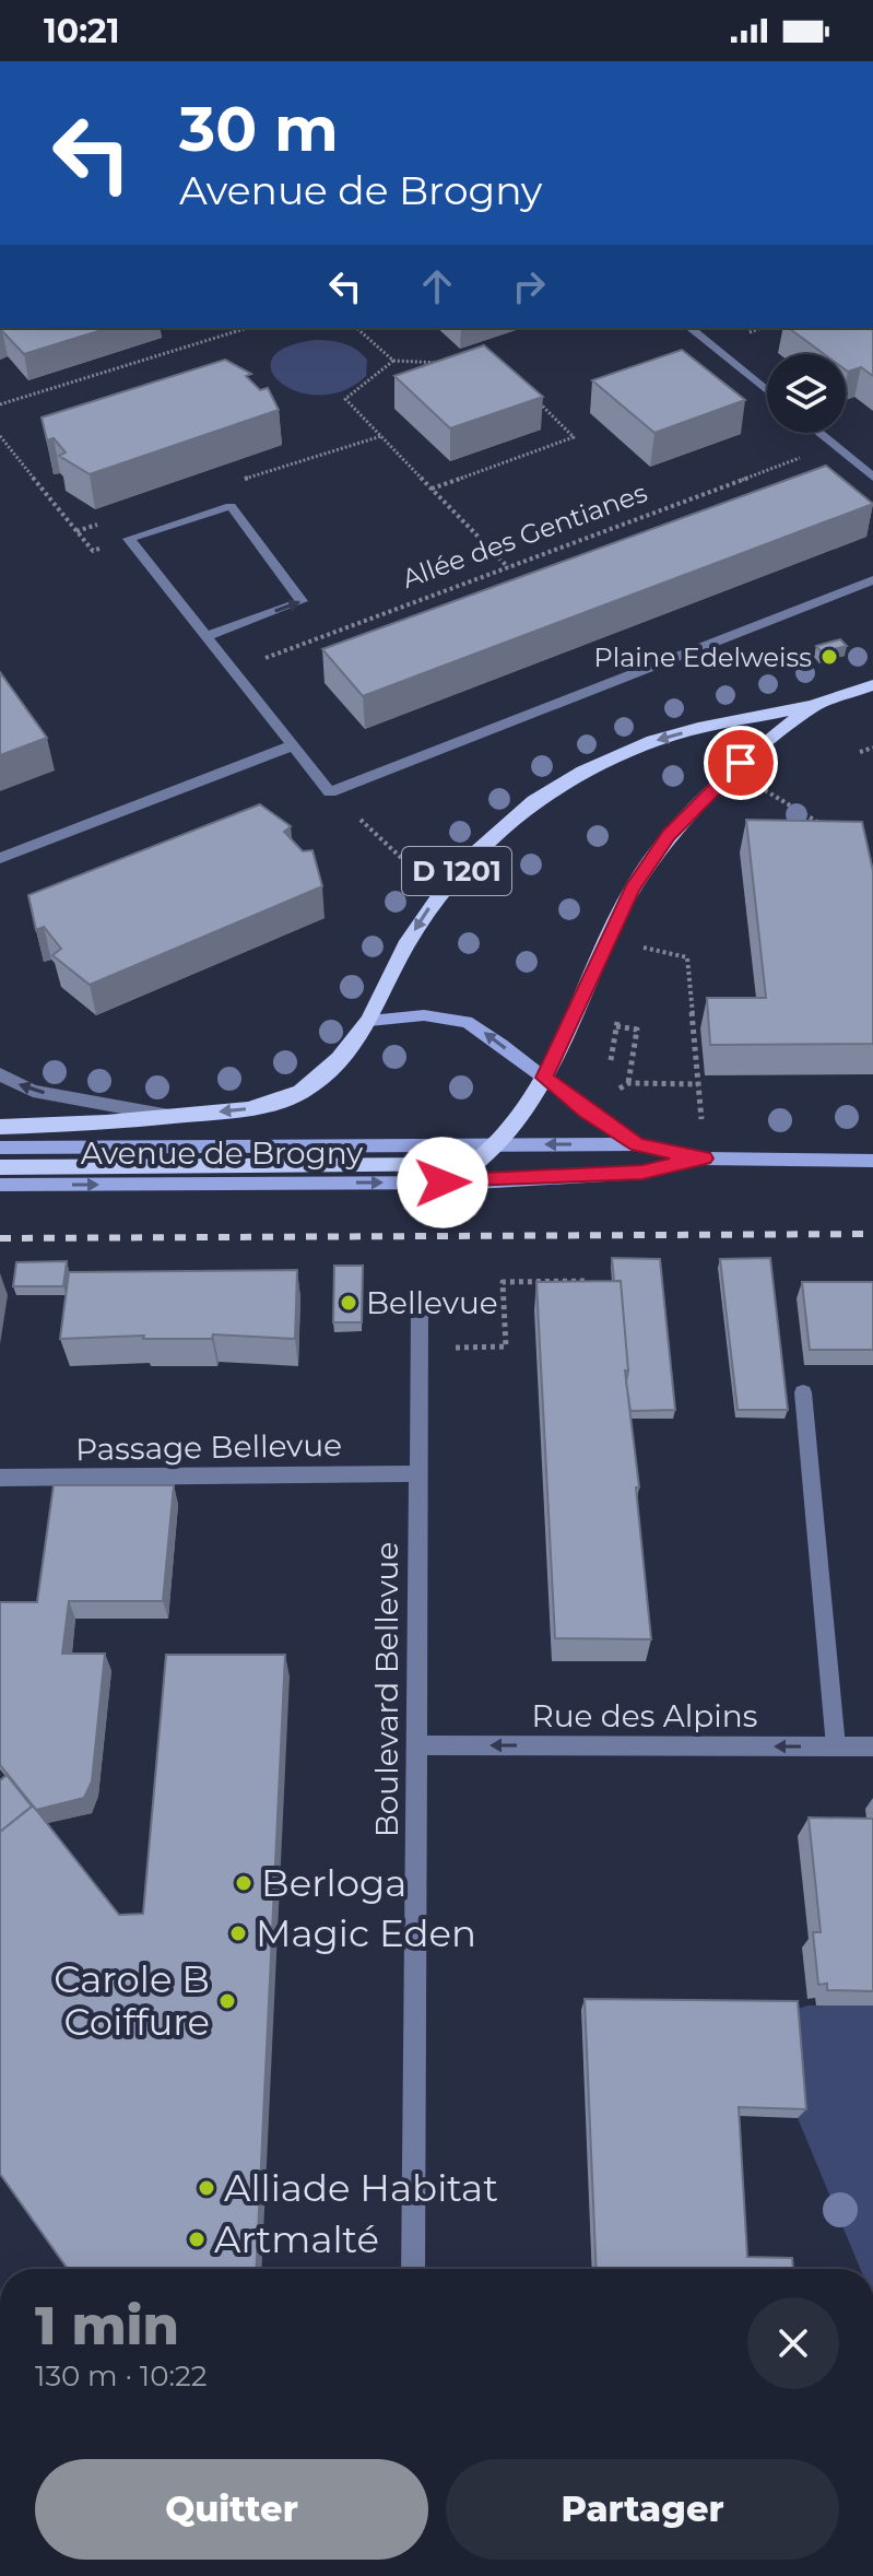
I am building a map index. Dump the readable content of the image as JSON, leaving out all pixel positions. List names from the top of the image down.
{
  "streets": {
    "main road": ["D 1201", "Avenue de Brogny"],
    "street": ["Passage Bellevue", "Boulevard Bellevue", "Rue des Alpins"],
    "path": ["Allée des Gentianes"]
  },
  "crossings": [
    ["D 1201", "Avenue de Brogny"],
    ["Passage Bellevue", "Boulevard Bellevue"],
    ["Boulevard Bellevue", "Rue des Alpins"]
  ],
  "one_way": ["Rue des Alpins"],
  "places": [
    "Plaine Edelweiss",
    "Bellevue",
    "Berloga",
    "Magic Eden",
    "Carole B Coiffure",
    "Alliade Habitat",
    "Artmalté"
  ],
  "page": {
    "status": "10:21",
    "turn": ["30 m", "Avenue de Brogny"],
    "heading": ["1 min", "130 m · 10:22"],
    "buttons": ["Quitter", "Partager"]
  }
}
